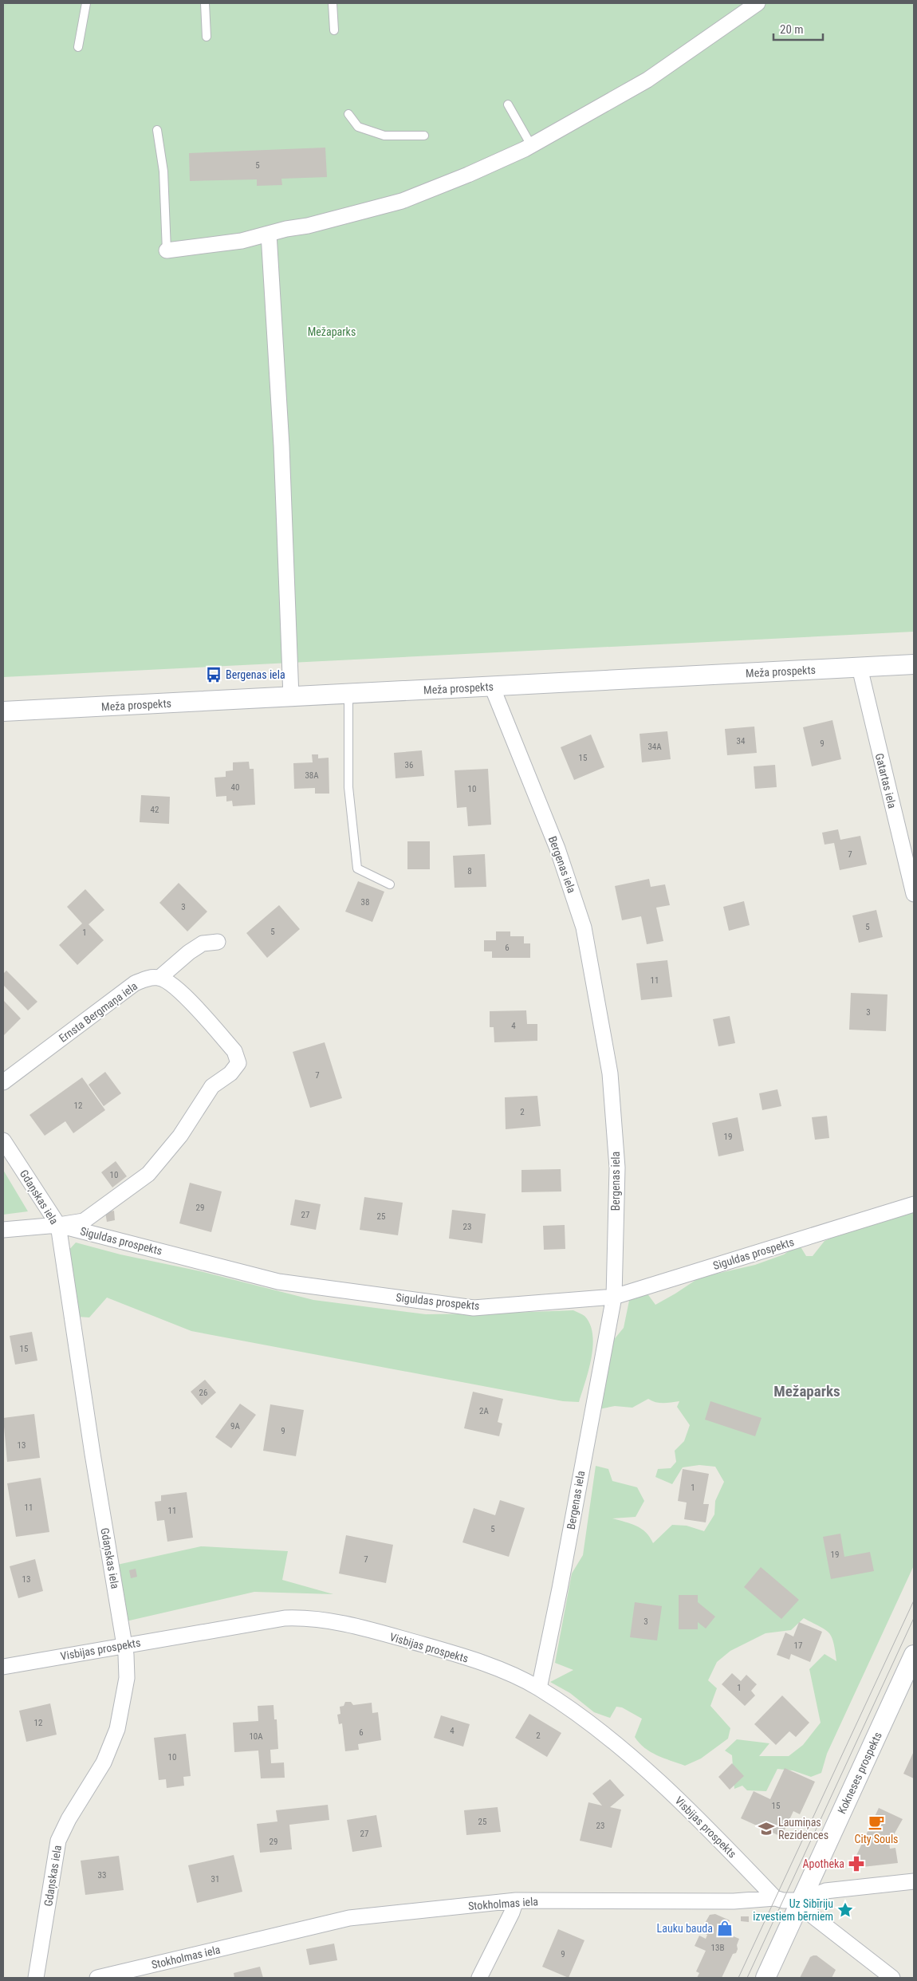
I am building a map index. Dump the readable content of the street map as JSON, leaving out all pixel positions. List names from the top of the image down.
{
  "streets": {
    "street": [
      "Meža prospekts",
      "Gatartas iela",
      "Bergenas iela",
      "Ernsta Bergmaņa iela",
      "Gdaņskas iela",
      "Siguldas prospekts",
      "Visbijas prospekts",
      "Kokneses prospekts",
      "Stokholmas iela"
    ]
  },
  "crossings": [
    ["Meža prospekts", "Gatartas iela"],
    ["Meža prospekts", "Bergenas iela"],
    ["Bergenas iela", "Siguldas prospekts"],
    ["Bergenas iela", "Visbijas prospekts"],
    ["Gdaņskas iela", "Siguldas prospekts"],
    ["Gdaņskas iela", "Visbijas prospekts"],
    ["Visbijas prospekts", "Stokholmas iela"],
    ["Kokneses prospekts", "Stokholmas iela"]
  ],
  "districts": ["Mežaparks"],
  "parks": ["Mežaparks"],
  "places": {
    "bus stop": ["Bergenas iela"],
    "cafe": ["City Souls"],
    "school or university": ["Laumiņas Rezidences"],
    "pharmacy": ["Apotheka"],
    "place": ["Uz Sibīriju izvestiem bērniem"],
    "shop": ["Lauku bauda"]
  },
  "house_numbers": [
    "5",
    "34",
    "9",
    "34A",
    "15",
    "36",
    "38A",
    "40",
    "10",
    "42",
    "7",
    "8",
    "38",
    "3",
    "5",
    "5",
    "1",
    "6",
    "11",
    "3",
    "4",
    "7",
    "12",
    "2",
    "19",
    "10",
    "29",
    "27",
    "25",
    "23",
    "15",
    "26",
    "2A",
    "9A",
    "9",
    "13",
    "1",
    "11",
    "11",
    "5",
    "19",
    "7",
    "13",
    "3",
    "17",
    "1",
    "12",
    "4",
    "6",
    "2",
    "10A",
    "10",
    "15",
    "25",
    "23",
    "27",
    "29",
    "33",
    "31",
    "13B",
    "9"
  ],
  "scale_bar": "20 m"
}
